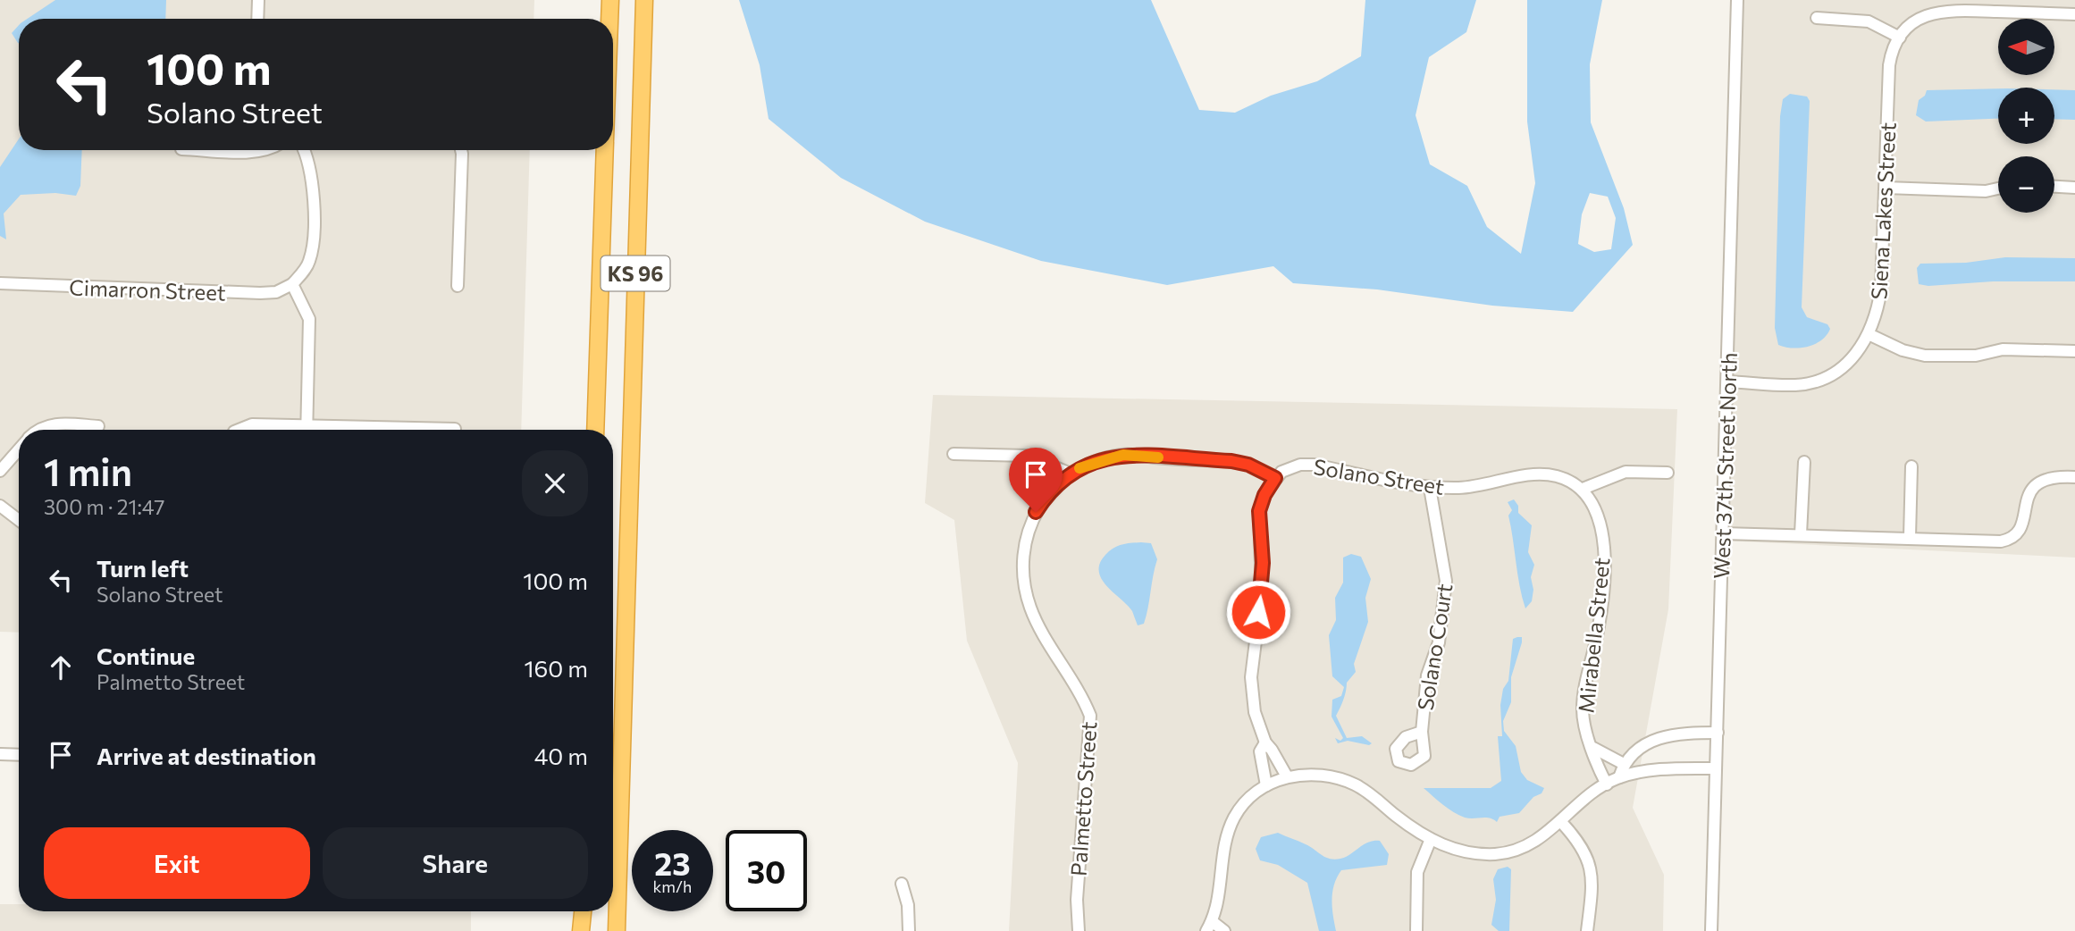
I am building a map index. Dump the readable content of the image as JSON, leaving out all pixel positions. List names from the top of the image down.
{
  "streets": {
    "highway": ["KS 96"],
    "street": [
      "Siena Lakes Street",
      "Cimarron Street",
      "West 37th Street North",
      "Solano Street",
      "Mirabella Street",
      "Solano Court",
      "Palmetto Street"
    ]
  },
  "crossings": [
    ["Siena Lakes Street", "West 37th Street North"],
    ["Solano Street", "Mirabella Street"],
    ["Solano Street", "Solano Court"]
  ],
  "north": "left",
  "page": {
    "map_buttons": ["+", "−"],
    "turn": ["100 m", "Solano Street"],
    "heading": ["1 min", "300 m · 21:47"],
    "list": [
      {
        "name": "Turn left",
        "note": "Solano Street",
        "value": "100 m"
      },
      {
        "name": "Continue",
        "note": "Palmetto Street",
        "value": "160 m"
      },
      {
        "name": "Arrive at destination",
        "value": "40 m"
      }
    ],
    "buttons": ["Exit", "Share"],
    "speed": "23 km/h",
    "limit": "30"
  }
}
